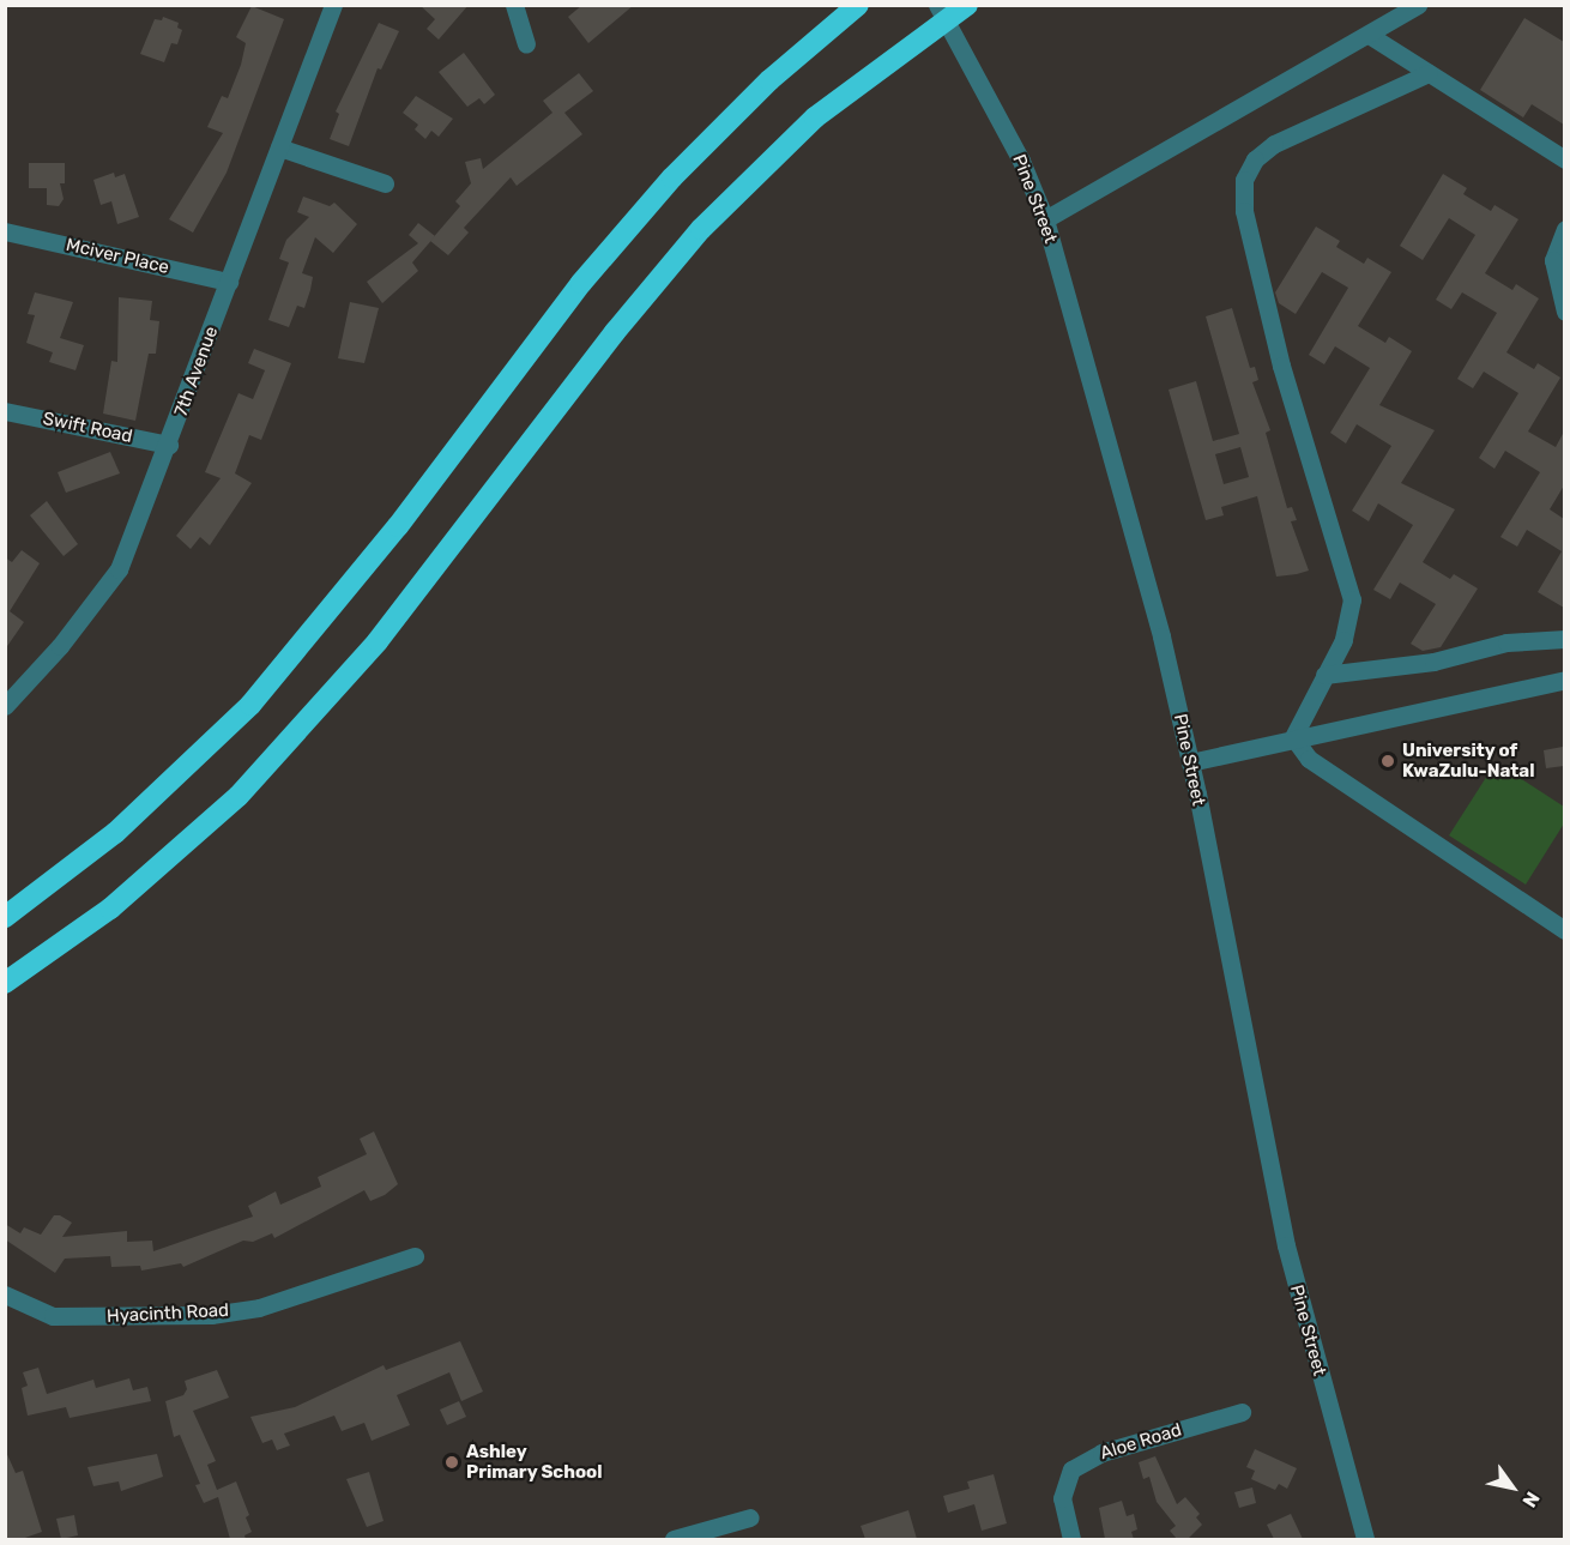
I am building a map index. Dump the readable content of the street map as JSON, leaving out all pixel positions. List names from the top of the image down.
{
  "streets": {
    "street": [
      "Pine Street",
      "Mciver Place",
      "7th Avenue",
      "Swift Road",
      "Hyacinth Road",
      "Aloe Road"
    ]
  },
  "crossings": [
    ["Mciver Place", "7th Avenue"],
    ["7th Avenue", "Swift Road"]
  ],
  "places": ["University of KwaZulu-Natal", "Ashley Primary School"],
  "north": "bottom right"
}
